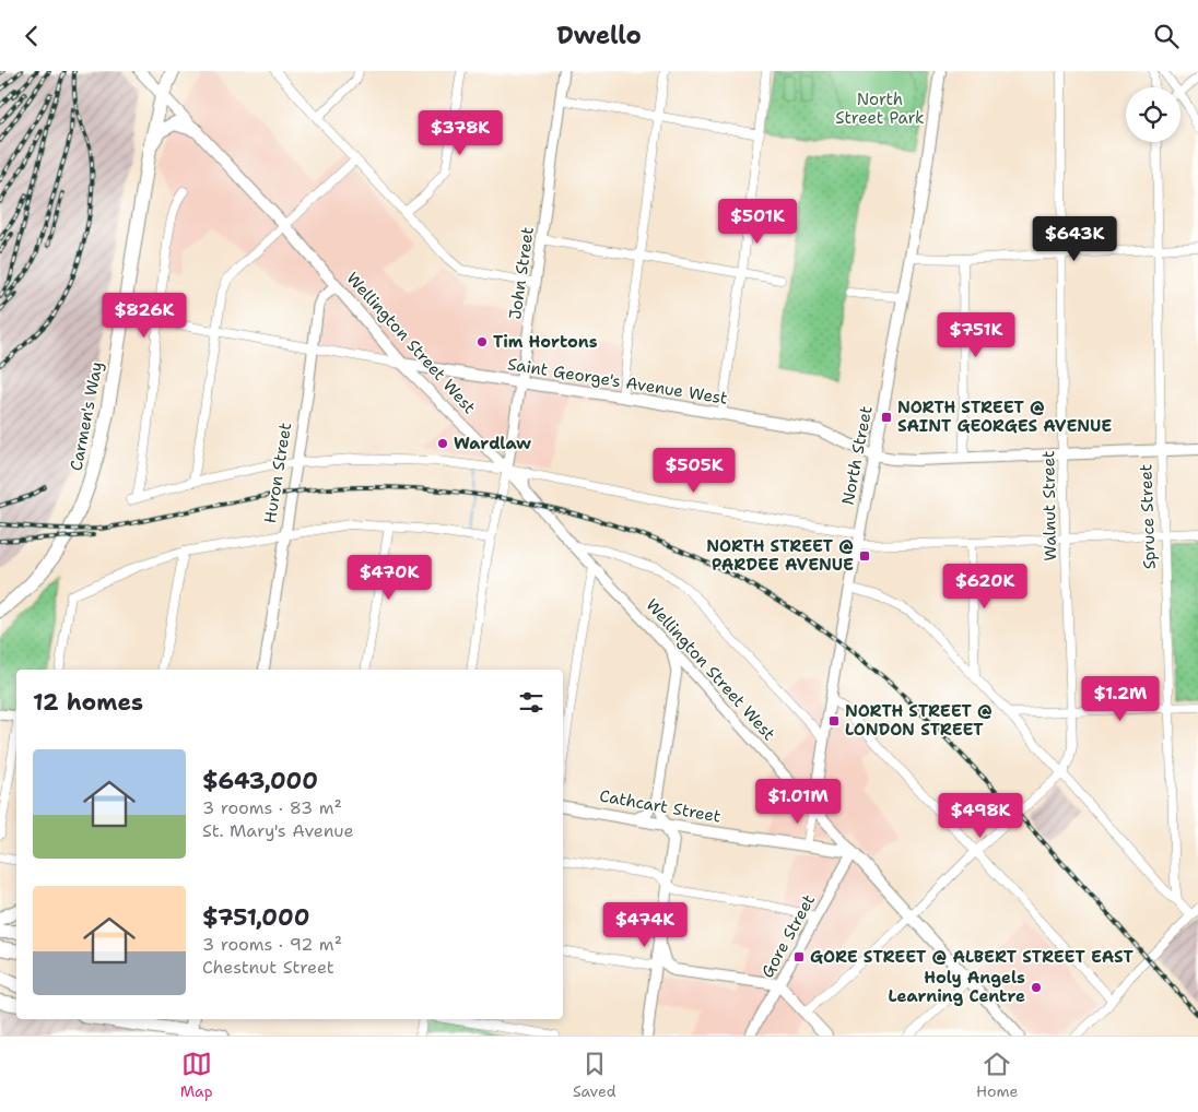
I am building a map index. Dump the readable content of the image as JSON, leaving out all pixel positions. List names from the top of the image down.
{
  "streets": {
    "highway": ["Carmen's Way"],
    "main road": [
      "Wellington Street West",
      "Saint George's Avenue West",
      "North Street",
      "Cathcart Street"
    ],
    "street": [
      "John Street",
      "Huron Street",
      "Walnut Street",
      "Spruce Street",
      "Gore Street"
    ]
  },
  "crossings": [
    ["John Street", "Wellington Street West"],
    ["John Street", "Saint George's Avenue West"],
    ["Wellington Street West", "Saint George's Avenue West"],
    ["Wellington Street West", "Carmen's Way"],
    ["Wellington Street West", "North Street"],
    ["Wellington Street West", "Huron Street"],
    ["Wellington Street West", "Cathcart Street"],
    ["Wellington Street West", "Gore Street"],
    ["Saint George's Avenue West", "North Street"],
    ["Saint George's Avenue West", "Huron Street"],
    ["Saint George's Avenue West", "Walnut Street"],
    ["Saint George's Avenue West", "Spruce Street"],
    ["North Street", "Cathcart Street"],
    ["Cathcart Street", "Gore Street"]
  ],
  "parks": ["North Street Park"],
  "places": {
    "other": ["Tim Hortons", "Wardlaw", "Holy Angels Learning Centre"],
    "transit": [
      "NORTH STREET @ SAINT GEORGES AVENUE",
      "NORTH STREET @ PARDEE AVENUE",
      "NORTH STREET @ LONDON STREET",
      "GORE STREET @ ALBERT STREET EAST"
    ]
  },
  "page": {
    "header": "Dwello",
    "price": [
      "$378K",
      "$501K",
      "$643K",
      "$826K",
      "$751K",
      "$505K",
      "$470K",
      "$620K",
      "$1.2M",
      "$1.01M",
      "$498K",
      "$474K"
    ],
    "heading": "12 homes",
    "list": [
      {
        "name": "$643,000",
        "note": "3 rooms · 83 m² · St. Mary's Avenue"
      },
      {
        "name": "$751,000",
        "note": "3 rooms · 92 m² · Chestnut Street"
      }
    ],
    "tabs": ["Map", "Saved", "Home"]
  }
}
